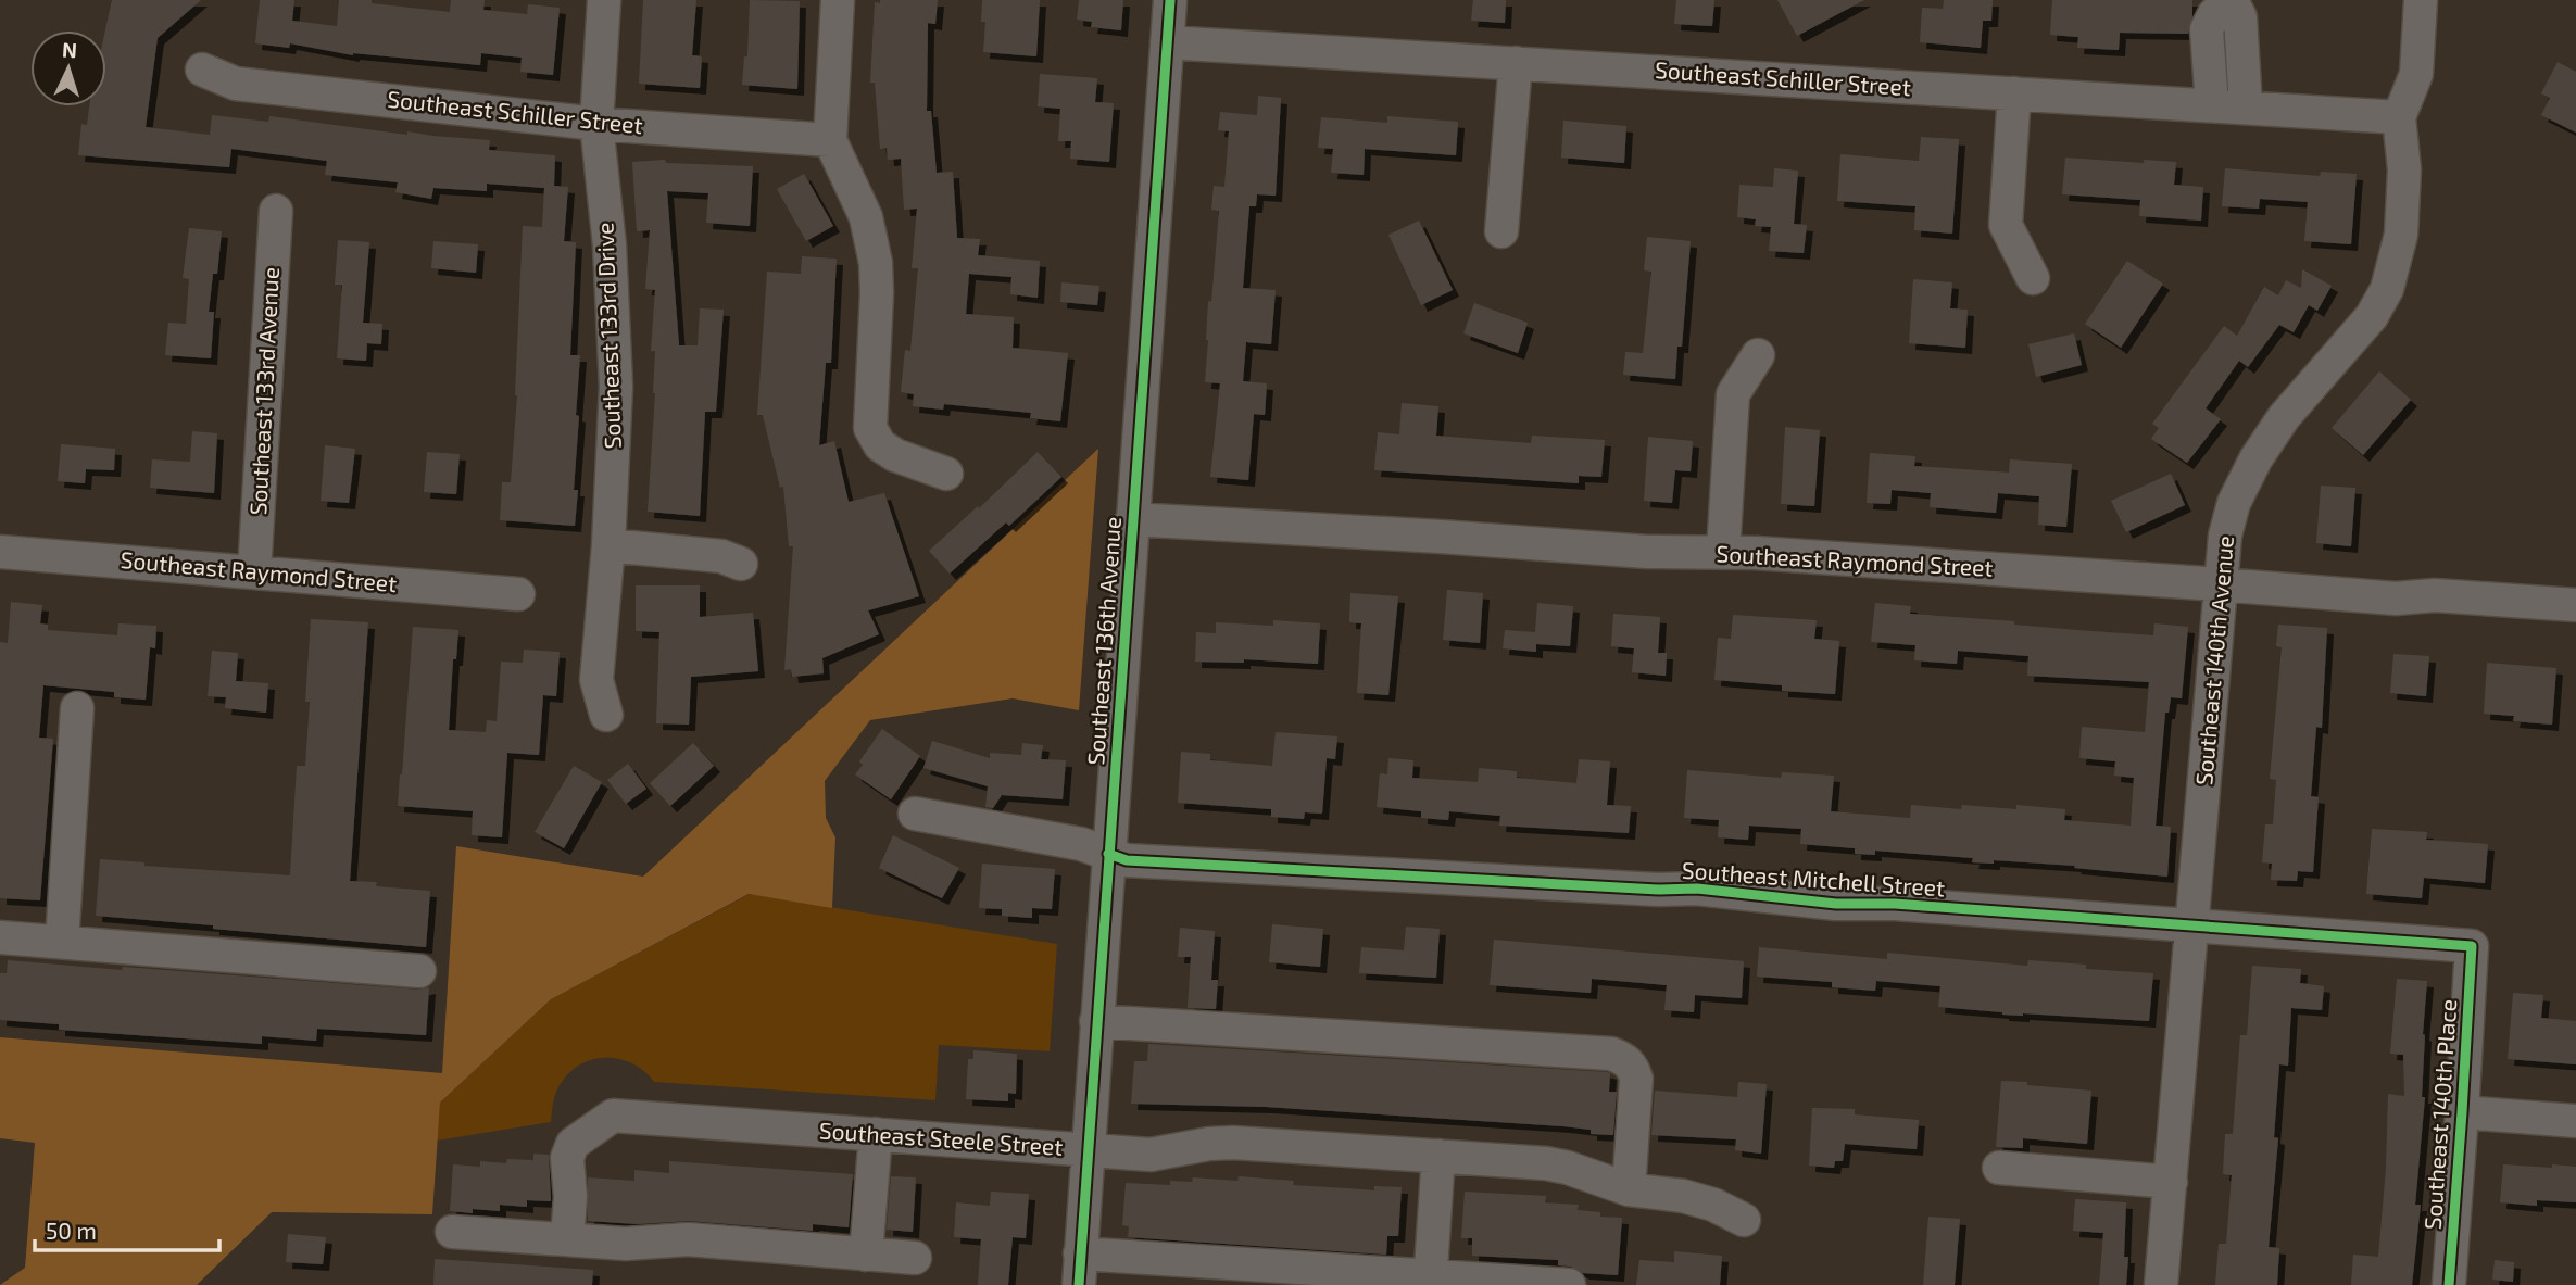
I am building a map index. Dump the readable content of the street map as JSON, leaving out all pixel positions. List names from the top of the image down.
{
  "streets": {
    "street": [
      "Southeast Schiller Street",
      "Southeast 133rd Drive",
      "Southeast 133rd Avenue",
      "Southeast Raymond Street",
      "Southeast 136th Avenue",
      "Southeast 140th Avenue",
      "Southeast Mitchell Street",
      "Southeast 140th Place",
      "Southeast Steele Street"
    ]
  },
  "crossings": [
    ["Southeast Schiller Street", "Southeast 133rd Drive"],
    ["Southeast Schiller Street", "Southeast 136th Avenue"],
    ["Southeast Schiller Street", "Southeast 140th Avenue"],
    ["Southeast 133rd Avenue", "Southeast Raymond Street"],
    ["Southeast Raymond Street", "Southeast 136th Avenue"],
    ["Southeast Raymond Street", "Southeast 140th Avenue"],
    ["Southeast 136th Avenue", "Southeast Mitchell Street"],
    ["Southeast 136th Avenue", "Southeast Steele Street"],
    ["Southeast 140th Avenue", "Southeast Mitchell Street"],
    ["Southeast Mitchell Street", "Southeast 140th Place"]
  ],
  "scale_bar": "50 m",
  "north": "top"
}
